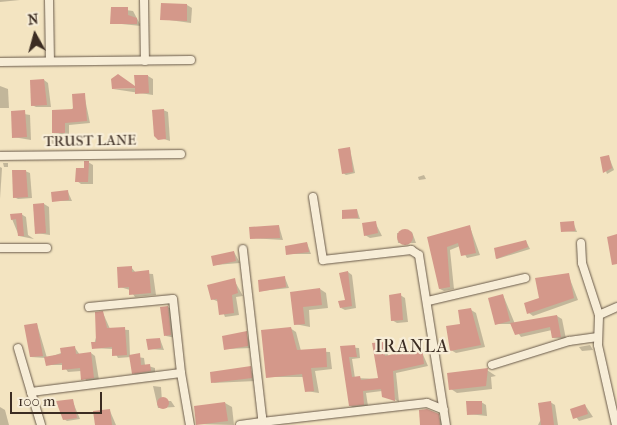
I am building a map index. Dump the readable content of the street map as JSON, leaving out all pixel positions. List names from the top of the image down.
{
  "streets": {
    "street": ["TRUST LANE"]
  },
  "districts": ["IRANLA"],
  "scale_bar": "100 m",
  "north": "top"
}
